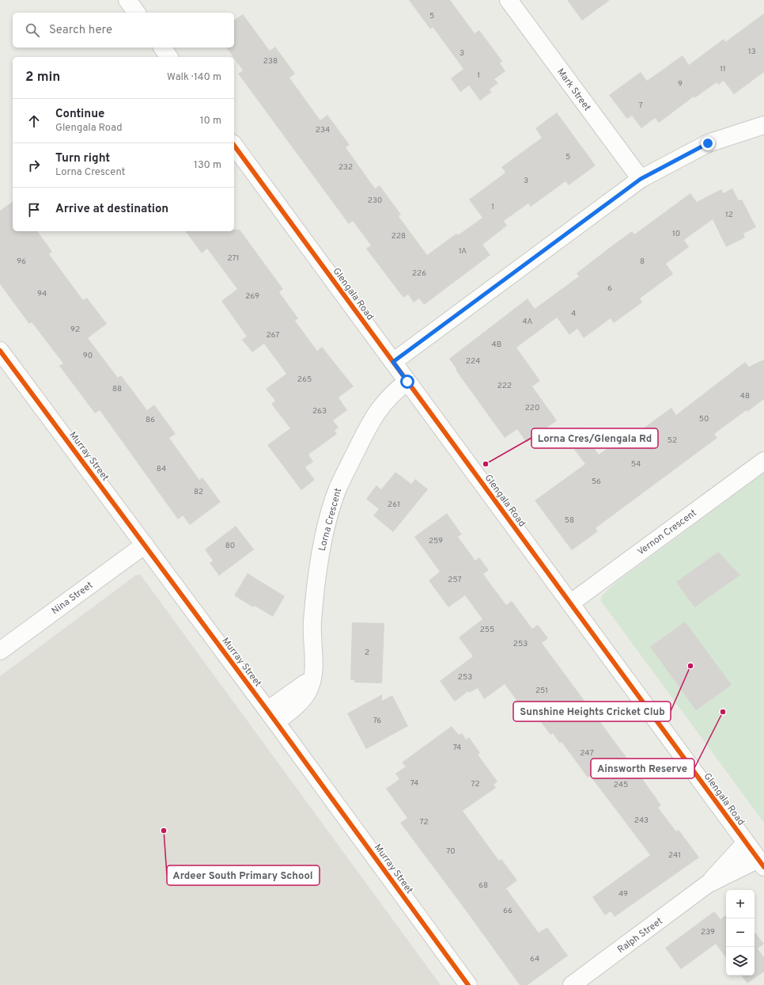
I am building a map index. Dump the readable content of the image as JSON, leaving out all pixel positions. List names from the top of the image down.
{
  "streets": {
    "street": [
      "Mark Street",
      "Glengala Road",
      "Murray Street",
      "Lorna Crescent",
      "Vernon Crescent",
      "Nina Street",
      "Ralph Street"
    ]
  },
  "crossings": [
    ["Glengala Road", "Lorna Crescent"],
    ["Glengala Road", "Vernon Crescent"],
    ["Glengala Road", "Ralph Street"],
    ["Murray Street", "Lorna Crescent"],
    ["Murray Street", "Nina Street"]
  ],
  "places": [
    "Lorna Cres/Glengala Rd",
    "Sunshine Heights Cricket Club",
    "Ainsworth Reserve",
    "Ardeer South Primary School"
  ],
  "house_numbers": [
    "5",
    "13",
    "3",
    "238",
    "11",
    "1",
    "9",
    "7",
    "234",
    "5",
    "232",
    "3",
    "230",
    "1",
    "12",
    "10",
    "228",
    "1A",
    "271",
    "96",
    "8",
    "226",
    "6",
    "94",
    "269",
    "4",
    "4A",
    "92",
    "267",
    "4B",
    "90",
    "224",
    "265",
    "222",
    "88",
    "48",
    "220",
    "263",
    "50",
    "86",
    "52",
    "54",
    "84",
    "56",
    "82",
    "261",
    "58",
    "259",
    "80",
    "257",
    "255",
    "253",
    "2",
    "253",
    "251",
    "76",
    "74",
    "247",
    "74",
    "72",
    "245",
    "243",
    "72",
    "70",
    "241",
    "68",
    "49",
    "66",
    "239",
    "64"
  ],
  "page": {
    "search": "Search here",
    "heading": ["2 min", "Walk · 140 m"],
    "list": [
      ["Continue", "Glengala Road", "10 m"],
      ["Turn right", "Lorna Crescent", "130 m"],
      "Arrive at destination"
    ],
    "map_buttons": ["+", "−"]
  }
}
